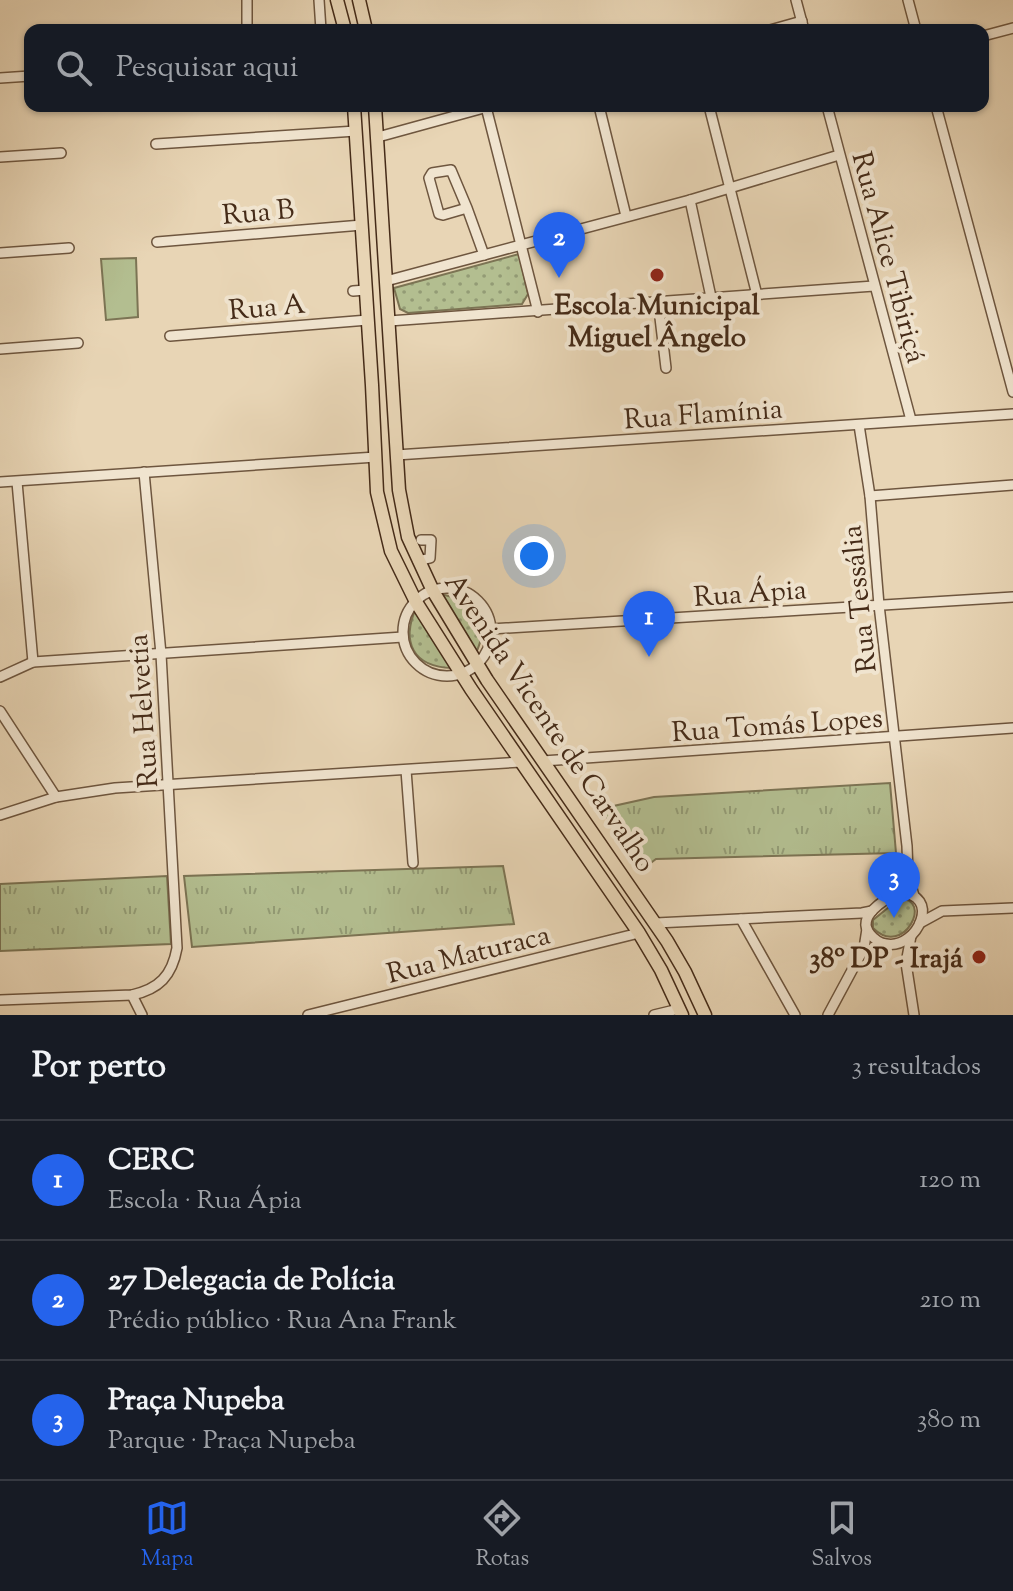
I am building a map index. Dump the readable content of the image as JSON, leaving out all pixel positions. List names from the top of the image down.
{
  "streets": {
    "main road": ["Avenida Vicente de Carvalho"],
    "street": [
      "Rua B",
      "Rua Alice Tibiriçá",
      "Rua A",
      "Rua Flamínia",
      "Rua Ápia",
      "Rua Tessália",
      "Rua Helvetia",
      "Rua Tomás Lopes",
      "Rua Maturaca"
    ]
  },
  "crossings": [
    ["Rua B", "Avenida Vicente de Carvalho"],
    ["Rua Alice Tibiriçá", "Rua Flamínia"],
    ["Rua A", "Avenida Vicente de Carvalho"],
    ["Rua Flamínia", "Rua Tessália"],
    ["Rua Flamínia", "Avenida Vicente de Carvalho"],
    ["Rua Ápia", "Rua Tessália"],
    ["Rua Tessália", "Rua Tomás Lopes"],
    ["Avenida Vicente de Carvalho", "Rua Tomás Lopes"],
    ["Avenida Vicente de Carvalho", "Rua Maturaca"]
  ],
  "places": ["Escola Municipal Miguel Ângelo", "38º DP - Irajá"],
  "page": {
    "search": "Pesquisar aqui",
    "pins": ["2", "1", "3"],
    "heading": ["Por perto", "3 resultados"],
    "list": [
      {
        "mark": "1",
        "name": "CERC",
        "note": "Escola · Rua Ápia",
        "value": "120 m"
      },
      {
        "mark": "2",
        "name": "27 Delegacia de Polícia",
        "note": "Prédio público · Rua Ana Frank",
        "value": "210 m"
      },
      {
        "mark": "3",
        "name": "Praça Nupeba",
        "note": "Parque · Praça Nupeba",
        "value": "380 m"
      }
    ],
    "nav": ["Mapa", "Rotas", "Salvos"]
  }
}
